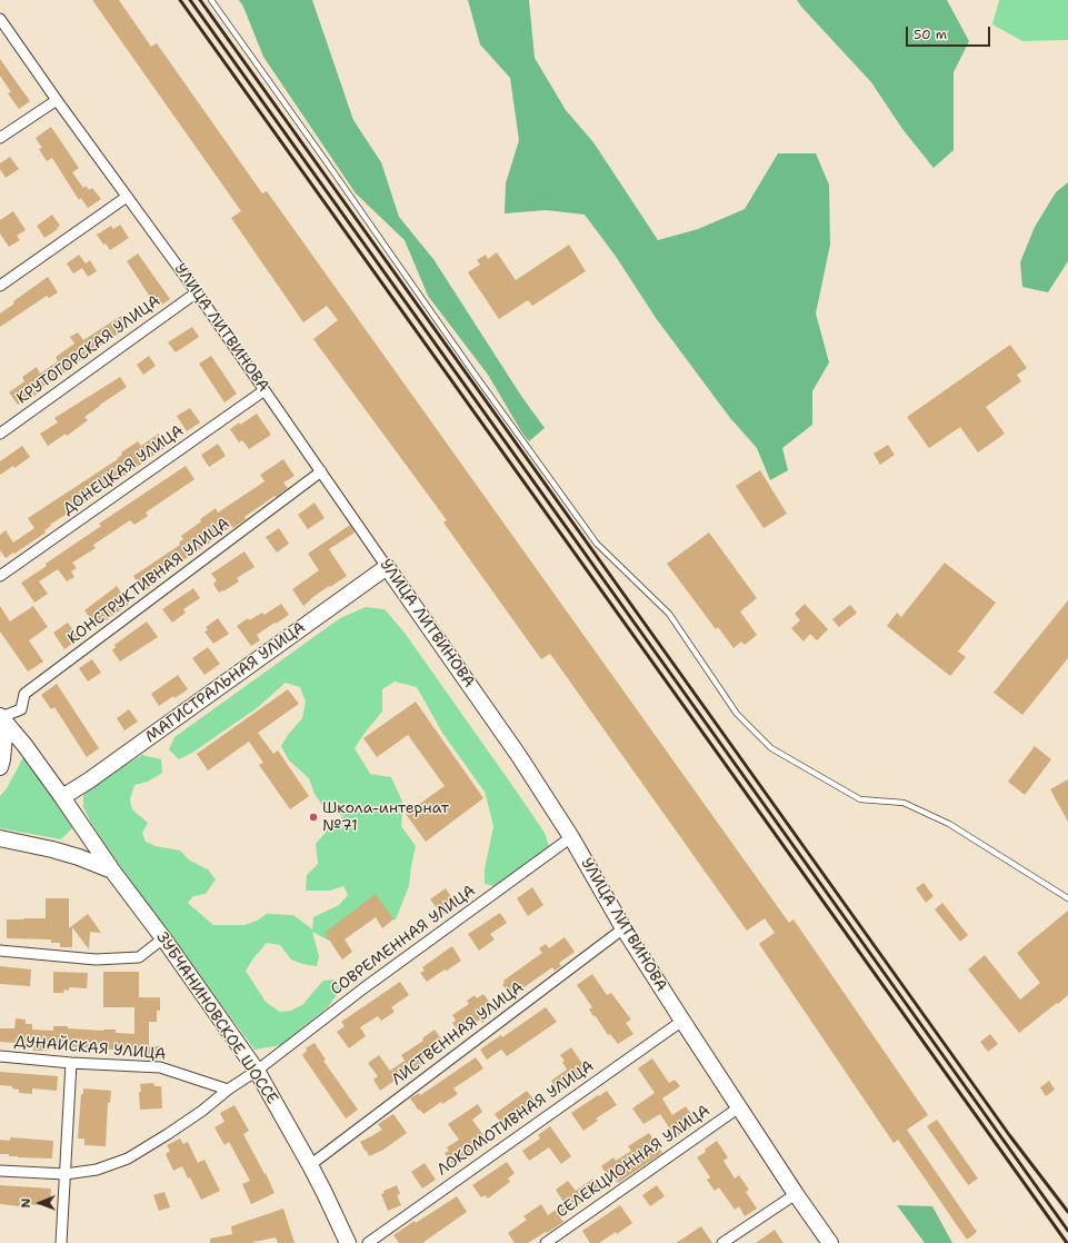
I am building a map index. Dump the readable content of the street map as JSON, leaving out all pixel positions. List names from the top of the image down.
{
  "streets": {
    "main road": ["УЛИЦА ЛИТВИНОВА", "МАГИСТРАЛЬНАЯ УЛИЦА", "ЗУБЧАНИНОВСКОЕ ШОССЕ"],
    "street": [
      "КРУТОГОРСКАЯ УЛИЦА",
      "ДОНЕЦКАЯ УЛИЦА",
      "КОНСТРУКТИВНАЯ УЛИЦА",
      "СОВРЕМЕННАЯ УЛИЦА",
      "ЛИСТВЕННАЯ УЛИЦА",
      "ДУНАЙСКАЯ УЛИЦА",
      "ЛОКОМОТИВНАЯ УЛИЦА",
      "СЕЛЕКЦИОННАЯ УЛИЦА"
    ]
  },
  "crossings": [
    ["УЛИЦА ЛИТВИНОВА", "КРУТОГОРСКАЯ УЛИЦА"],
    ["УЛИЦА ЛИТВИНОВА", "ДОНЕЦКАЯ УЛИЦА"],
    ["УЛИЦА ЛИТВИНОВА", "КОНСТРУКТИВНАЯ УЛИЦА"],
    ["УЛИЦА ЛИТВИНОВА", "МАГИСТРАЛЬНАЯ УЛИЦА"],
    ["УЛИЦА ЛИТВИНОВА", "СОВРЕМЕННАЯ УЛИЦА"],
    ["УЛИЦА ЛИТВИНОВА", "ЛИСТВЕННАЯ УЛИЦА"],
    ["УЛИЦА ЛИТВИНОВА", "ЛОКОМОТИВНАЯ УЛИЦА"],
    ["УЛИЦА ЛИТВИНОВА", "СЕЛЕКЦИОННАЯ УЛИЦА"],
    ["КОНСТРУКТИВНАЯ УЛИЦА", "ЗУБЧАНИНОВСКОЕ ШОССЕ"],
    ["МАГИСТРАЛЬНАЯ УЛИЦА", "ЗУБЧАНИНОВСКОЕ ШОССЕ"],
    ["СОВРЕМЕННАЯ УЛИЦА", "ЗУБЧАНИНОВСКОЕ ШОССЕ"],
    ["СОВРЕМЕННАЯ УЛИЦА", "ДУНАЙСКАЯ УЛИЦА"],
    ["ЗУБЧАНИНОВСКОЕ ШОССЕ", "ЛИСТВЕННАЯ УЛИЦА"]
  ],
  "places": ["Школа-интернат №71"],
  "scale_bar": "50 m",
  "north": "left"
}
